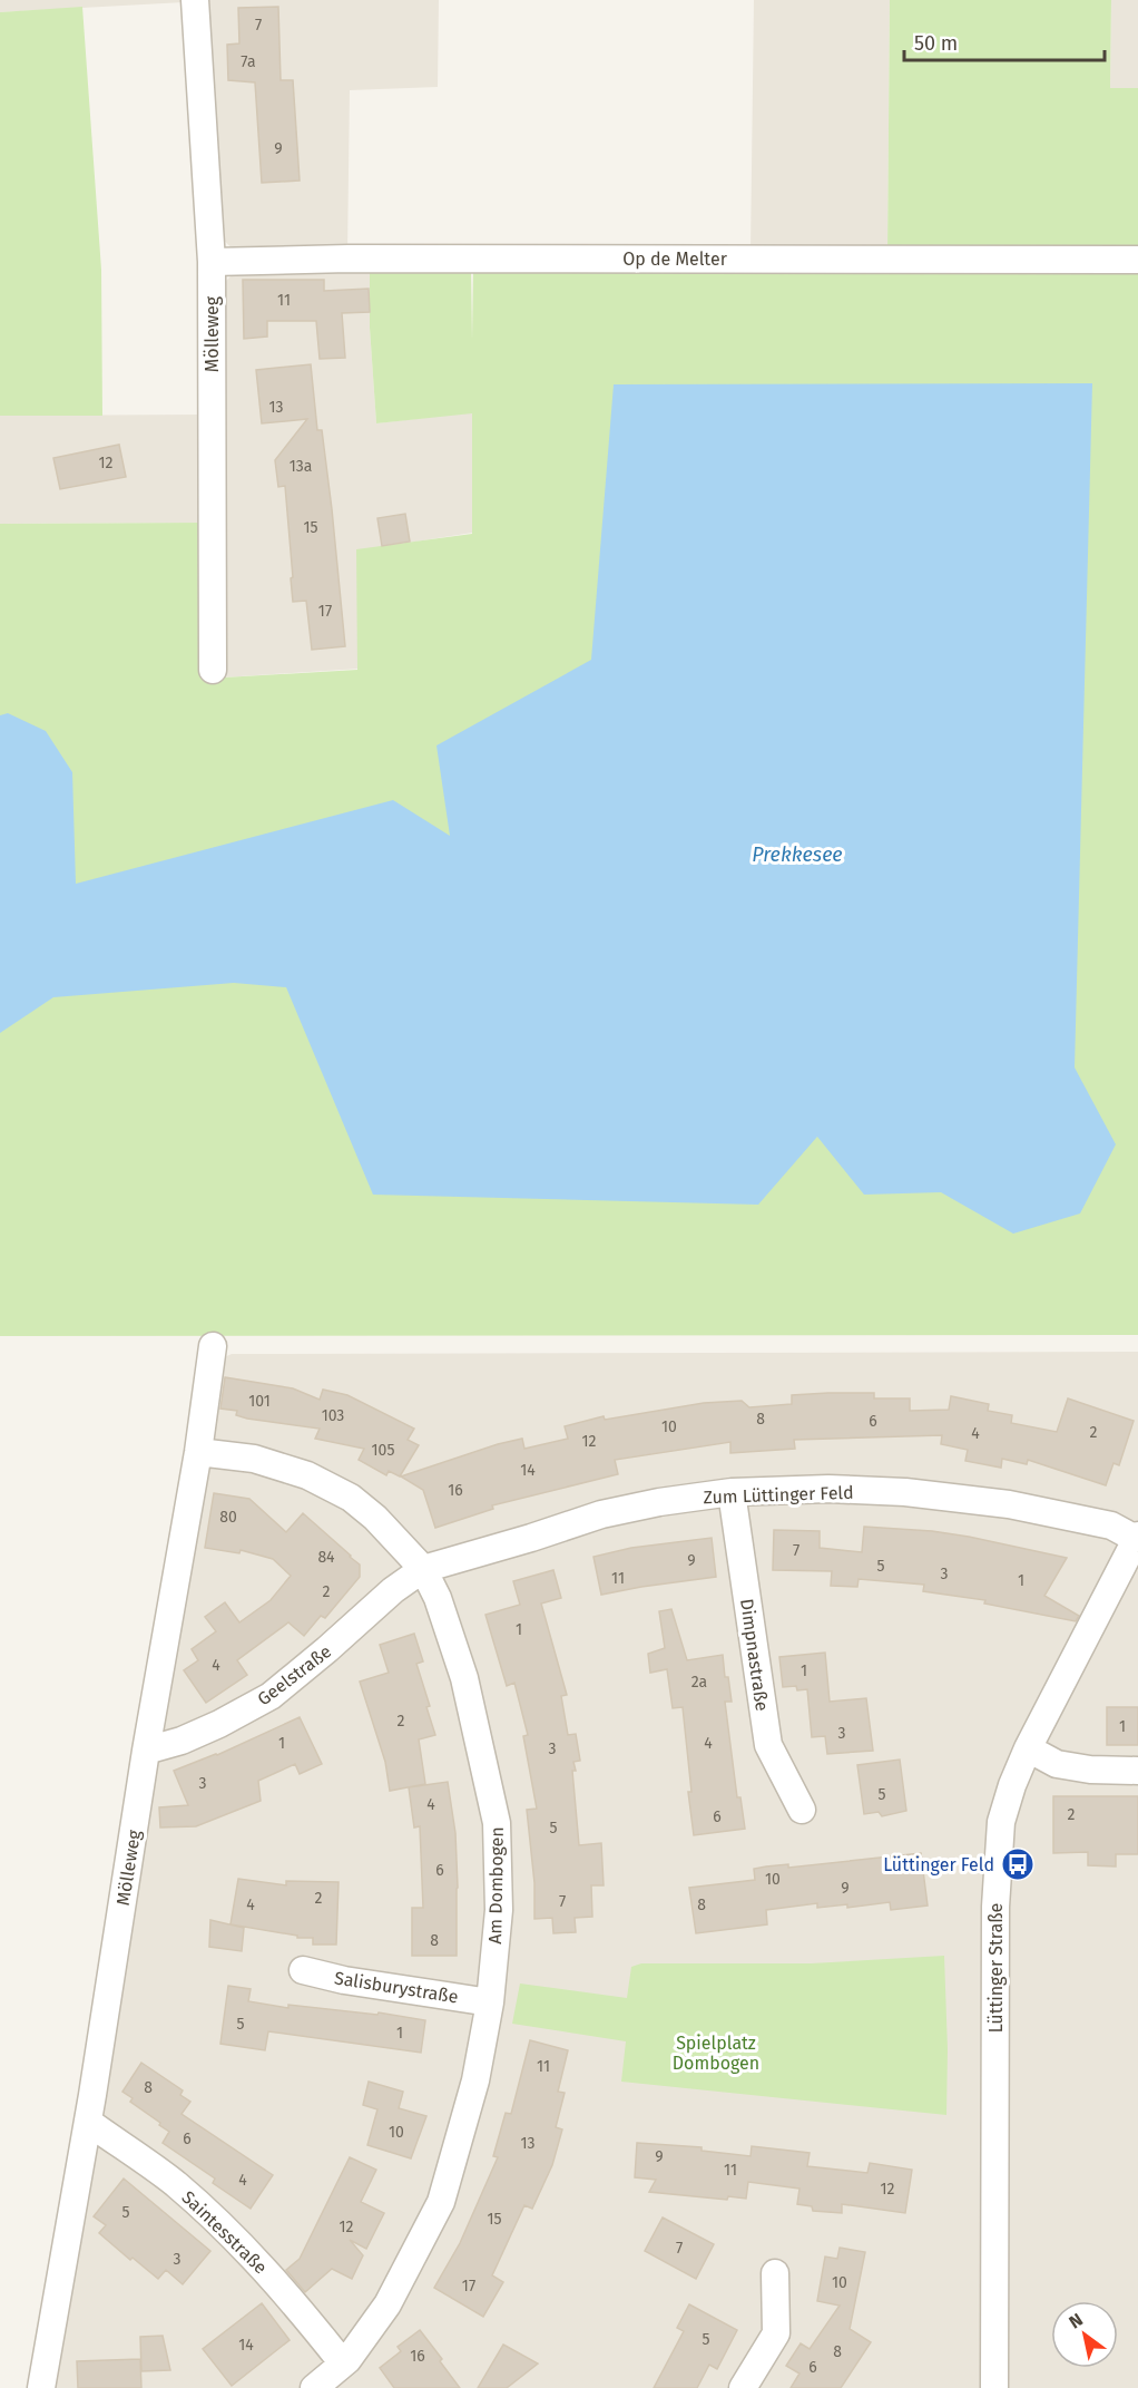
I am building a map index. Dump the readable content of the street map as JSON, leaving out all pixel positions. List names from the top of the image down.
{
  "streets": {
    "street": [
      "Op de Melter",
      "Mölleweg",
      "Zum Lüttinger Feld",
      "Dimpnastraße",
      "Geelstraße",
      "Am Dombogen",
      "Lüttinger Straße",
      "Salisburystraße",
      "Saintesstraße"
    ]
  },
  "crossings": [
    ["Op de Melter", "Mölleweg"],
    ["Mölleweg", "Geelstraße"],
    ["Mölleweg", "Am Dombogen"],
    ["Mölleweg", "Saintesstraße"],
    ["Zum Lüttinger Feld", "Dimpnastraße"],
    ["Zum Lüttinger Feld", "Geelstraße"],
    ["Zum Lüttinger Feld", "Am Dombogen"],
    ["Zum Lüttinger Feld", "Lüttinger Straße"],
    ["Geelstraße", "Am Dombogen"],
    ["Am Dombogen", "Salisburystraße"],
    ["Am Dombogen", "Saintesstraße"]
  ],
  "water": ["Prekkesee"],
  "parks": ["Spielplatz Dombogen"],
  "places": {
    "bus stop": ["Lüttinger Feld"]
  },
  "house_numbers": [
    "7",
    "7a",
    "9",
    "11",
    "13",
    "12",
    "13a",
    "15",
    "17",
    "101",
    "103",
    "8",
    "6",
    "10",
    "2",
    "4",
    "12",
    "105",
    "14",
    "16",
    "80",
    "7",
    "84",
    "9",
    "5",
    "3",
    "11",
    "1",
    "2",
    "1",
    "4",
    "1",
    "2a",
    "2",
    "1",
    "3",
    "1",
    "4",
    "3",
    "3",
    "5",
    "4",
    "2",
    "6",
    "5",
    "6",
    "10",
    "9",
    "2",
    "7",
    "4",
    "8",
    "8",
    "5",
    "1",
    "11",
    "8",
    "10",
    "6",
    "13",
    "9",
    "11",
    "4",
    "12",
    "5",
    "15",
    "12",
    "7",
    "3",
    "10",
    "17",
    "5",
    "14",
    "8",
    "16",
    "6"
  ],
  "scale_bar": "50 m",
  "north": "top left"
}
